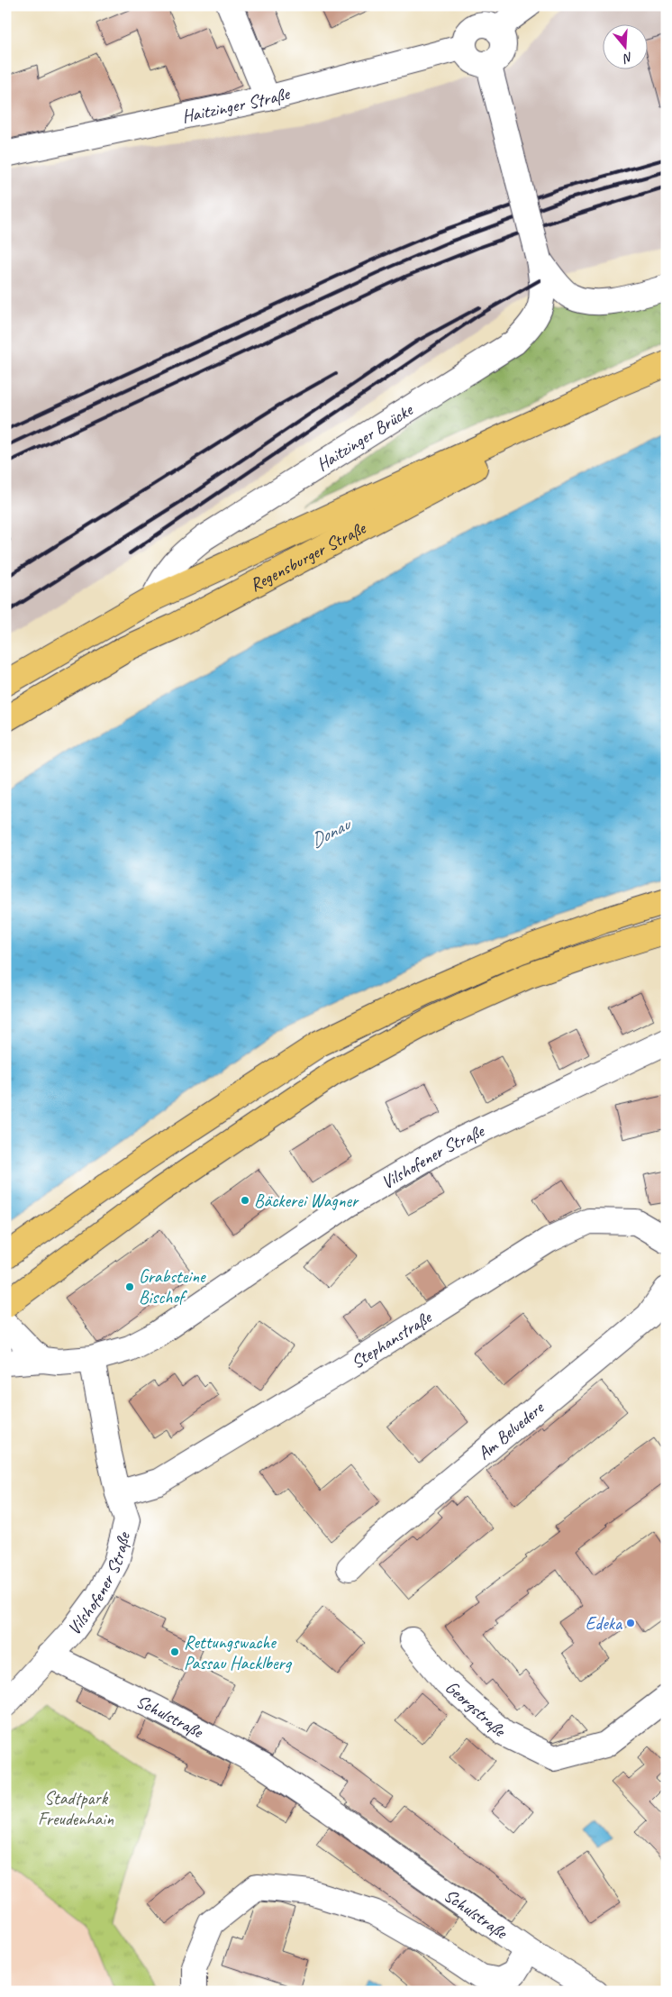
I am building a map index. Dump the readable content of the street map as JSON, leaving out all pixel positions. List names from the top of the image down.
{
  "streets": {
    "main road": ["Regensburger Straße"],
    "street": [
      "Haitzinger Straße",
      "Haitzinger Brücke",
      "Vilshofener Straße",
      "Stephanstraße",
      "Am Belvedere",
      "Georgstraße",
      "Schulstraße"
    ]
  },
  "crossings": [
    ["Haitzinger Straße", "Haitzinger Brücke"],
    ["Haitzinger Brücke", "Regensburger Straße"],
    ["Vilshofener Straße", "Stephanstraße"],
    ["Vilshofener Straße", "Schulstraße"]
  ],
  "water": ["Donau"],
  "parks": ["Stadtpark Freudenhain"],
  "places": [
    "Bäckerei Wagner",
    "Grabsteine Bischof",
    "Edeka",
    "Rettungswache Passau Hacklberg"
  ],
  "north": "bottom"
}
